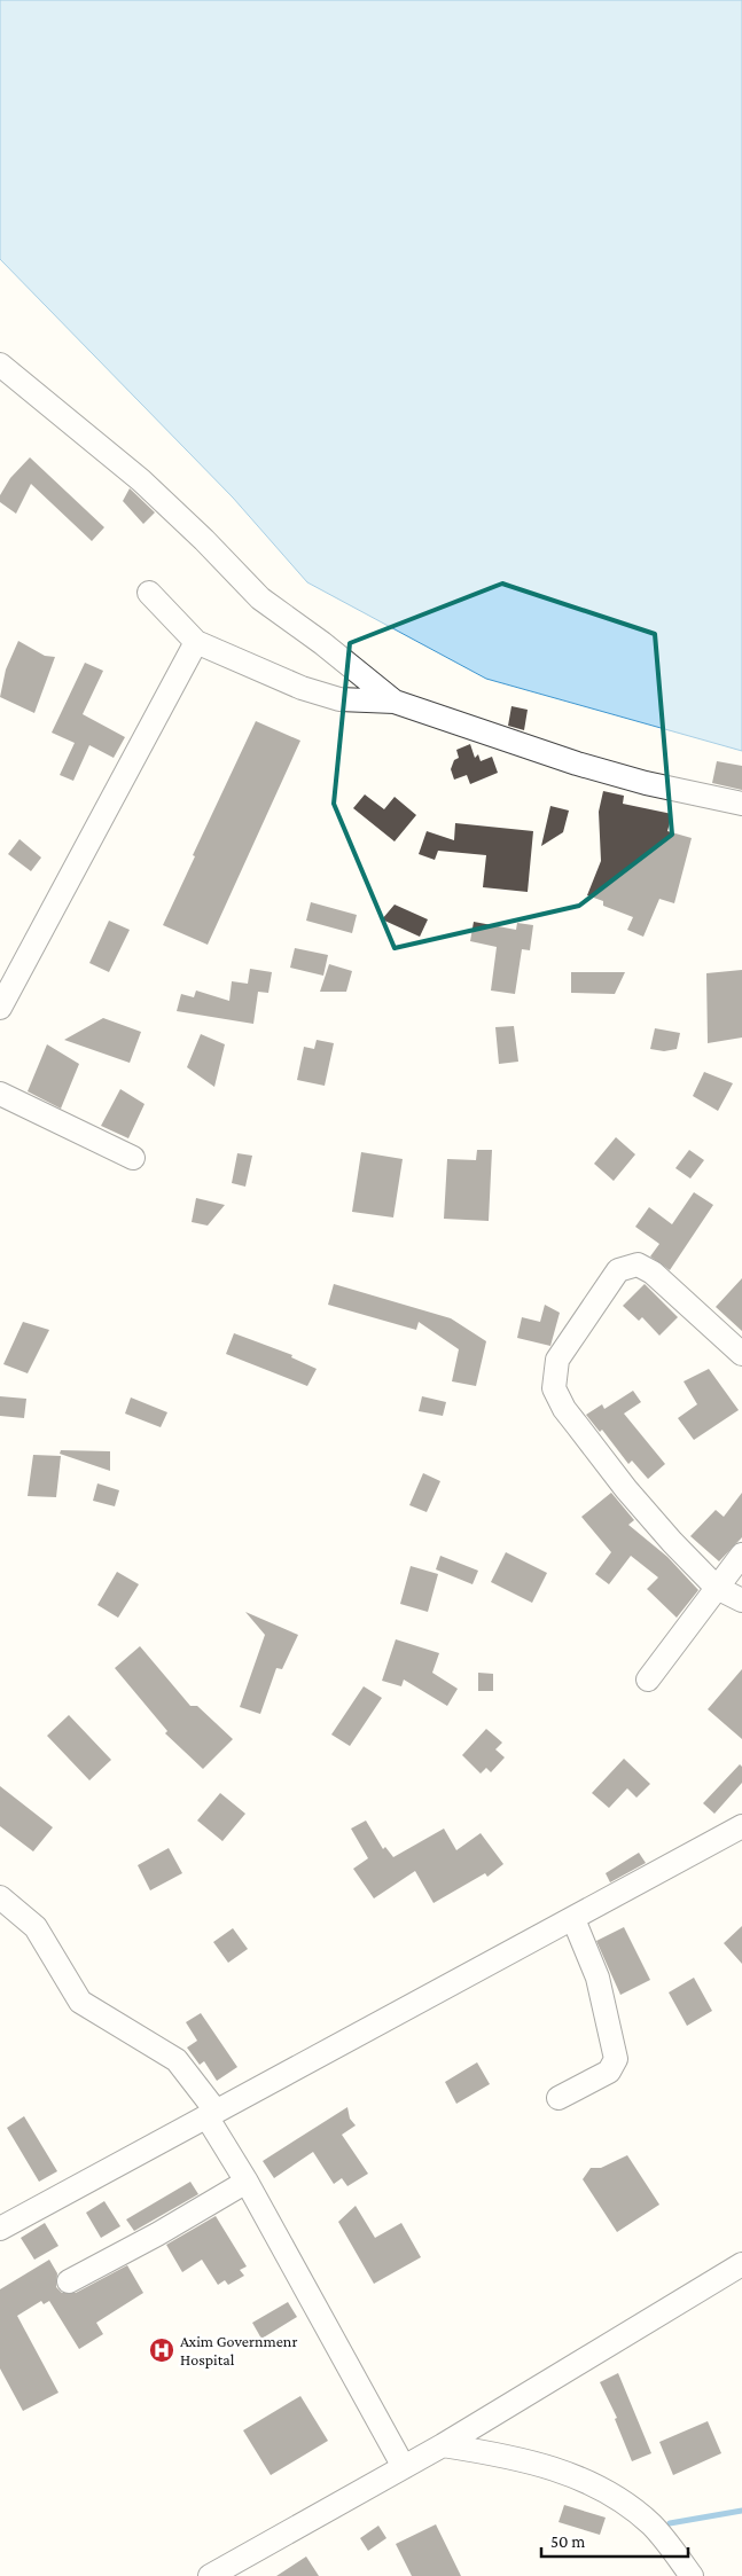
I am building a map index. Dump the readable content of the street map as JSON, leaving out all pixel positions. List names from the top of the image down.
{
  "places": {
    "hospital": ["Axim Governmenr Hospital"]
  },
  "scale_bar": "50 m"
}
